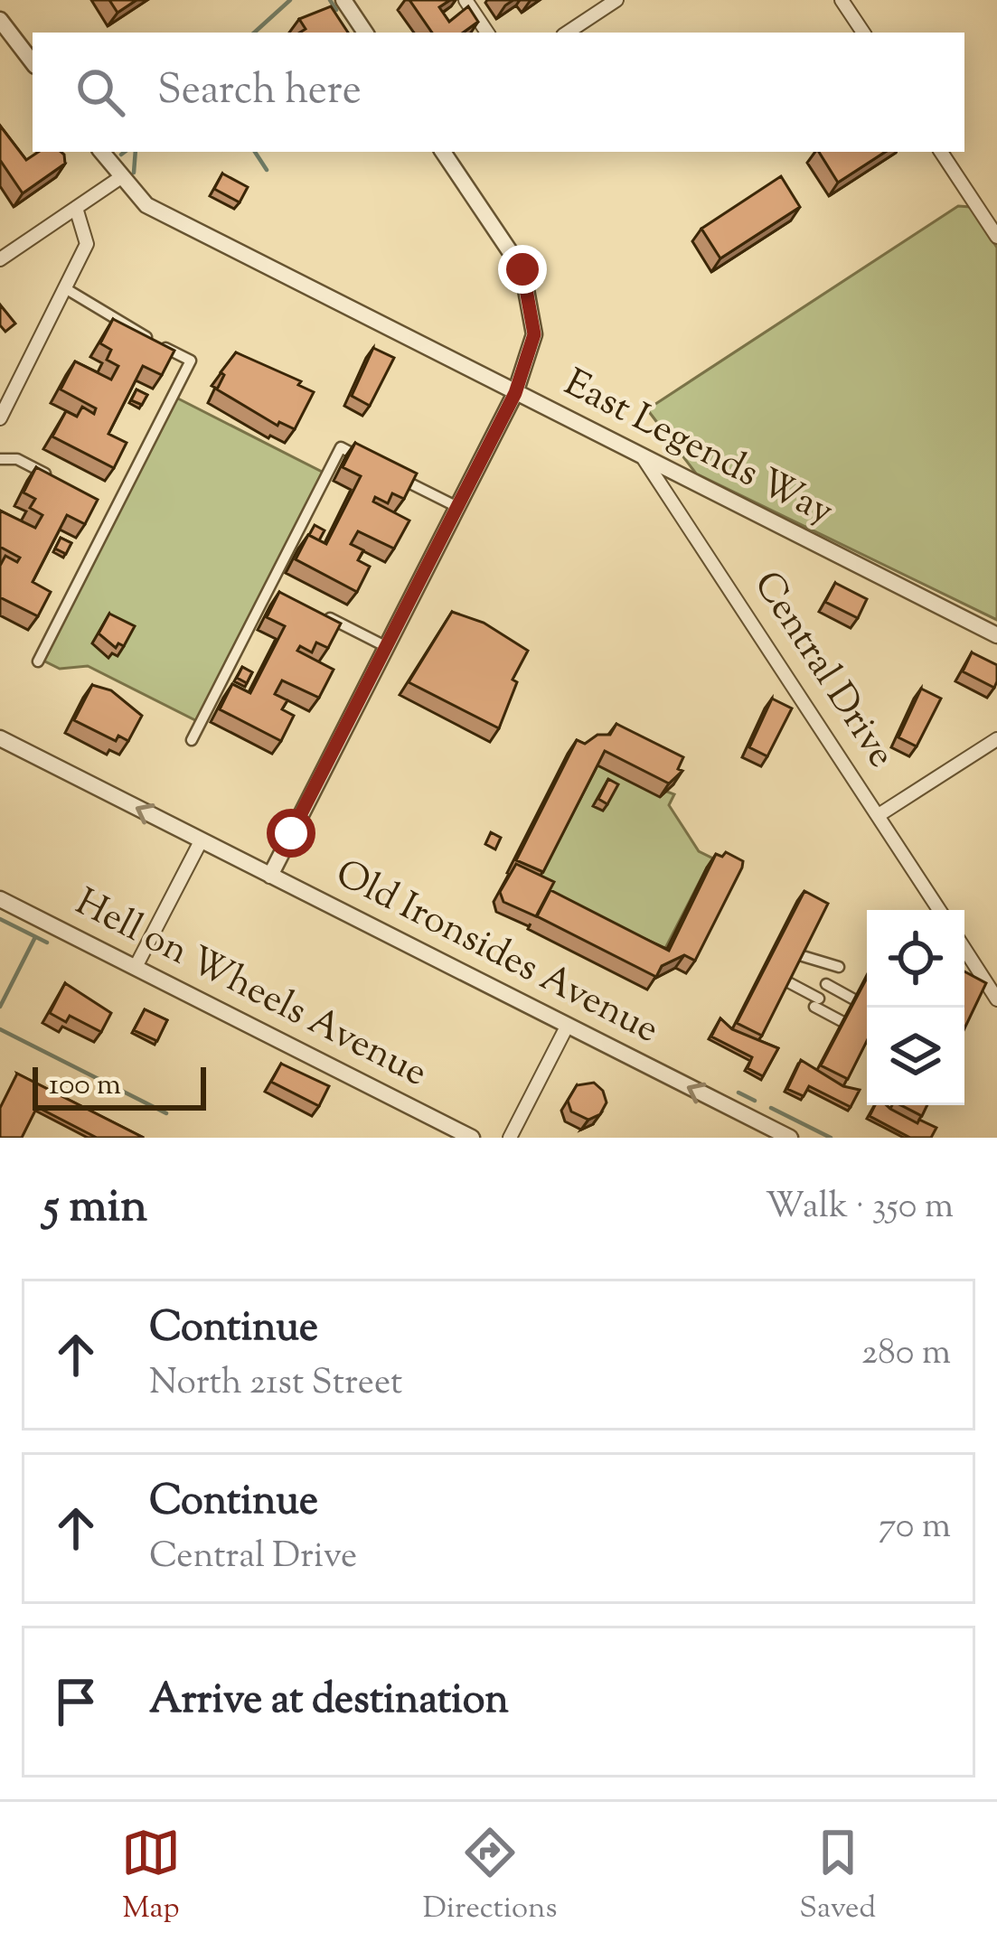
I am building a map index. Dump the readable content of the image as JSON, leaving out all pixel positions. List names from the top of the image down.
{
  "streets": {
    "street": [
      "East Legends Way",
      "Central Drive",
      "Old Ironsides Avenue",
      "Hell on Wheels Avenue"
    ]
  },
  "crossings": [
    ["East Legends Way", "Central Drive"]
  ],
  "one_way": ["Old Ironsides Avenue"],
  "scale_bar": "100 m",
  "page": {
    "search": "Search here",
    "scale": "100 m",
    "heading": ["5 min", "Walk · 350 m"],
    "list": [
      ["Continue", "North 21st Street", "280 m"],
      ["Continue", "Central Drive", "70 m"],
      "Arrive at destination"
    ],
    "nav": ["Map", "Directions", "Saved"]
  }
}
